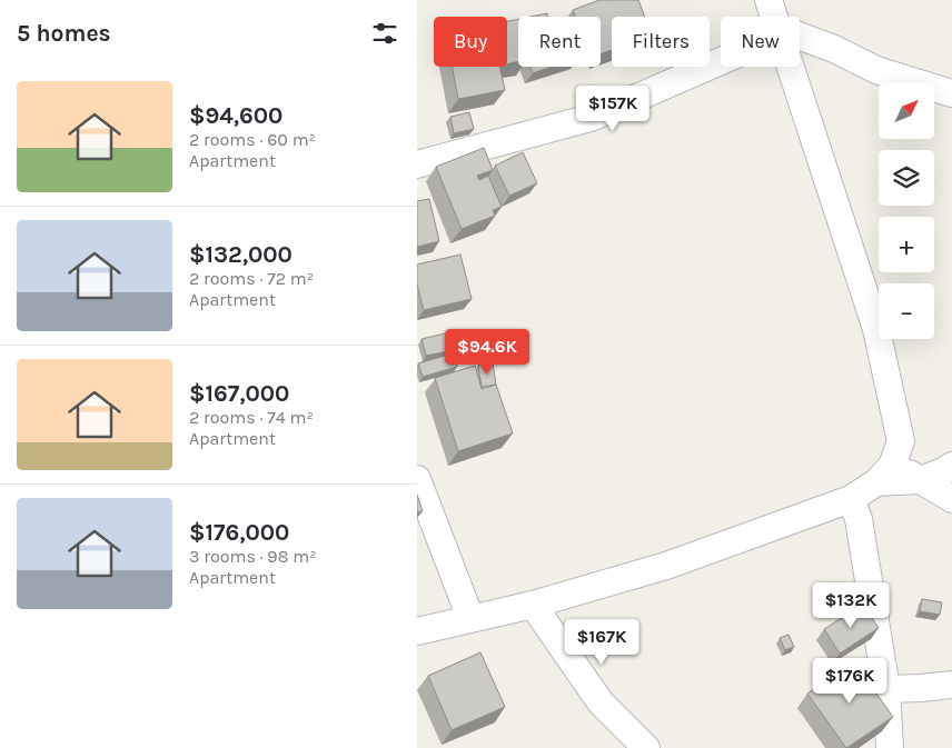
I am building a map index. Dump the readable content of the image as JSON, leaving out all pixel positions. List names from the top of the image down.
{
  "north": "top right",
  "page": {
    "heading": "5 homes",
    "chip": [
      "Buy",
      "Rent",
      "Filters",
      "New"
    ],
    "list": [
      {
        "name": "$94,600",
        "note": "2 rooms · 60 m² · Apartment"
      },
      {
        "name": "$132,000",
        "note": "2 rooms · 72 m² · Apartment"
      },
      {
        "name": "$167,000",
        "note": "2 rooms · 74 m² · Apartment"
      },
      {
        "name": "$176,000",
        "note": "3 rooms · 98 m² · Apartment"
      }
    ],
    "map_buttons": ["+", "−"],
    "price": [
      "$157K",
      "$94.6K",
      "$132K",
      "$167K",
      "$176K"
    ]
  }
}
